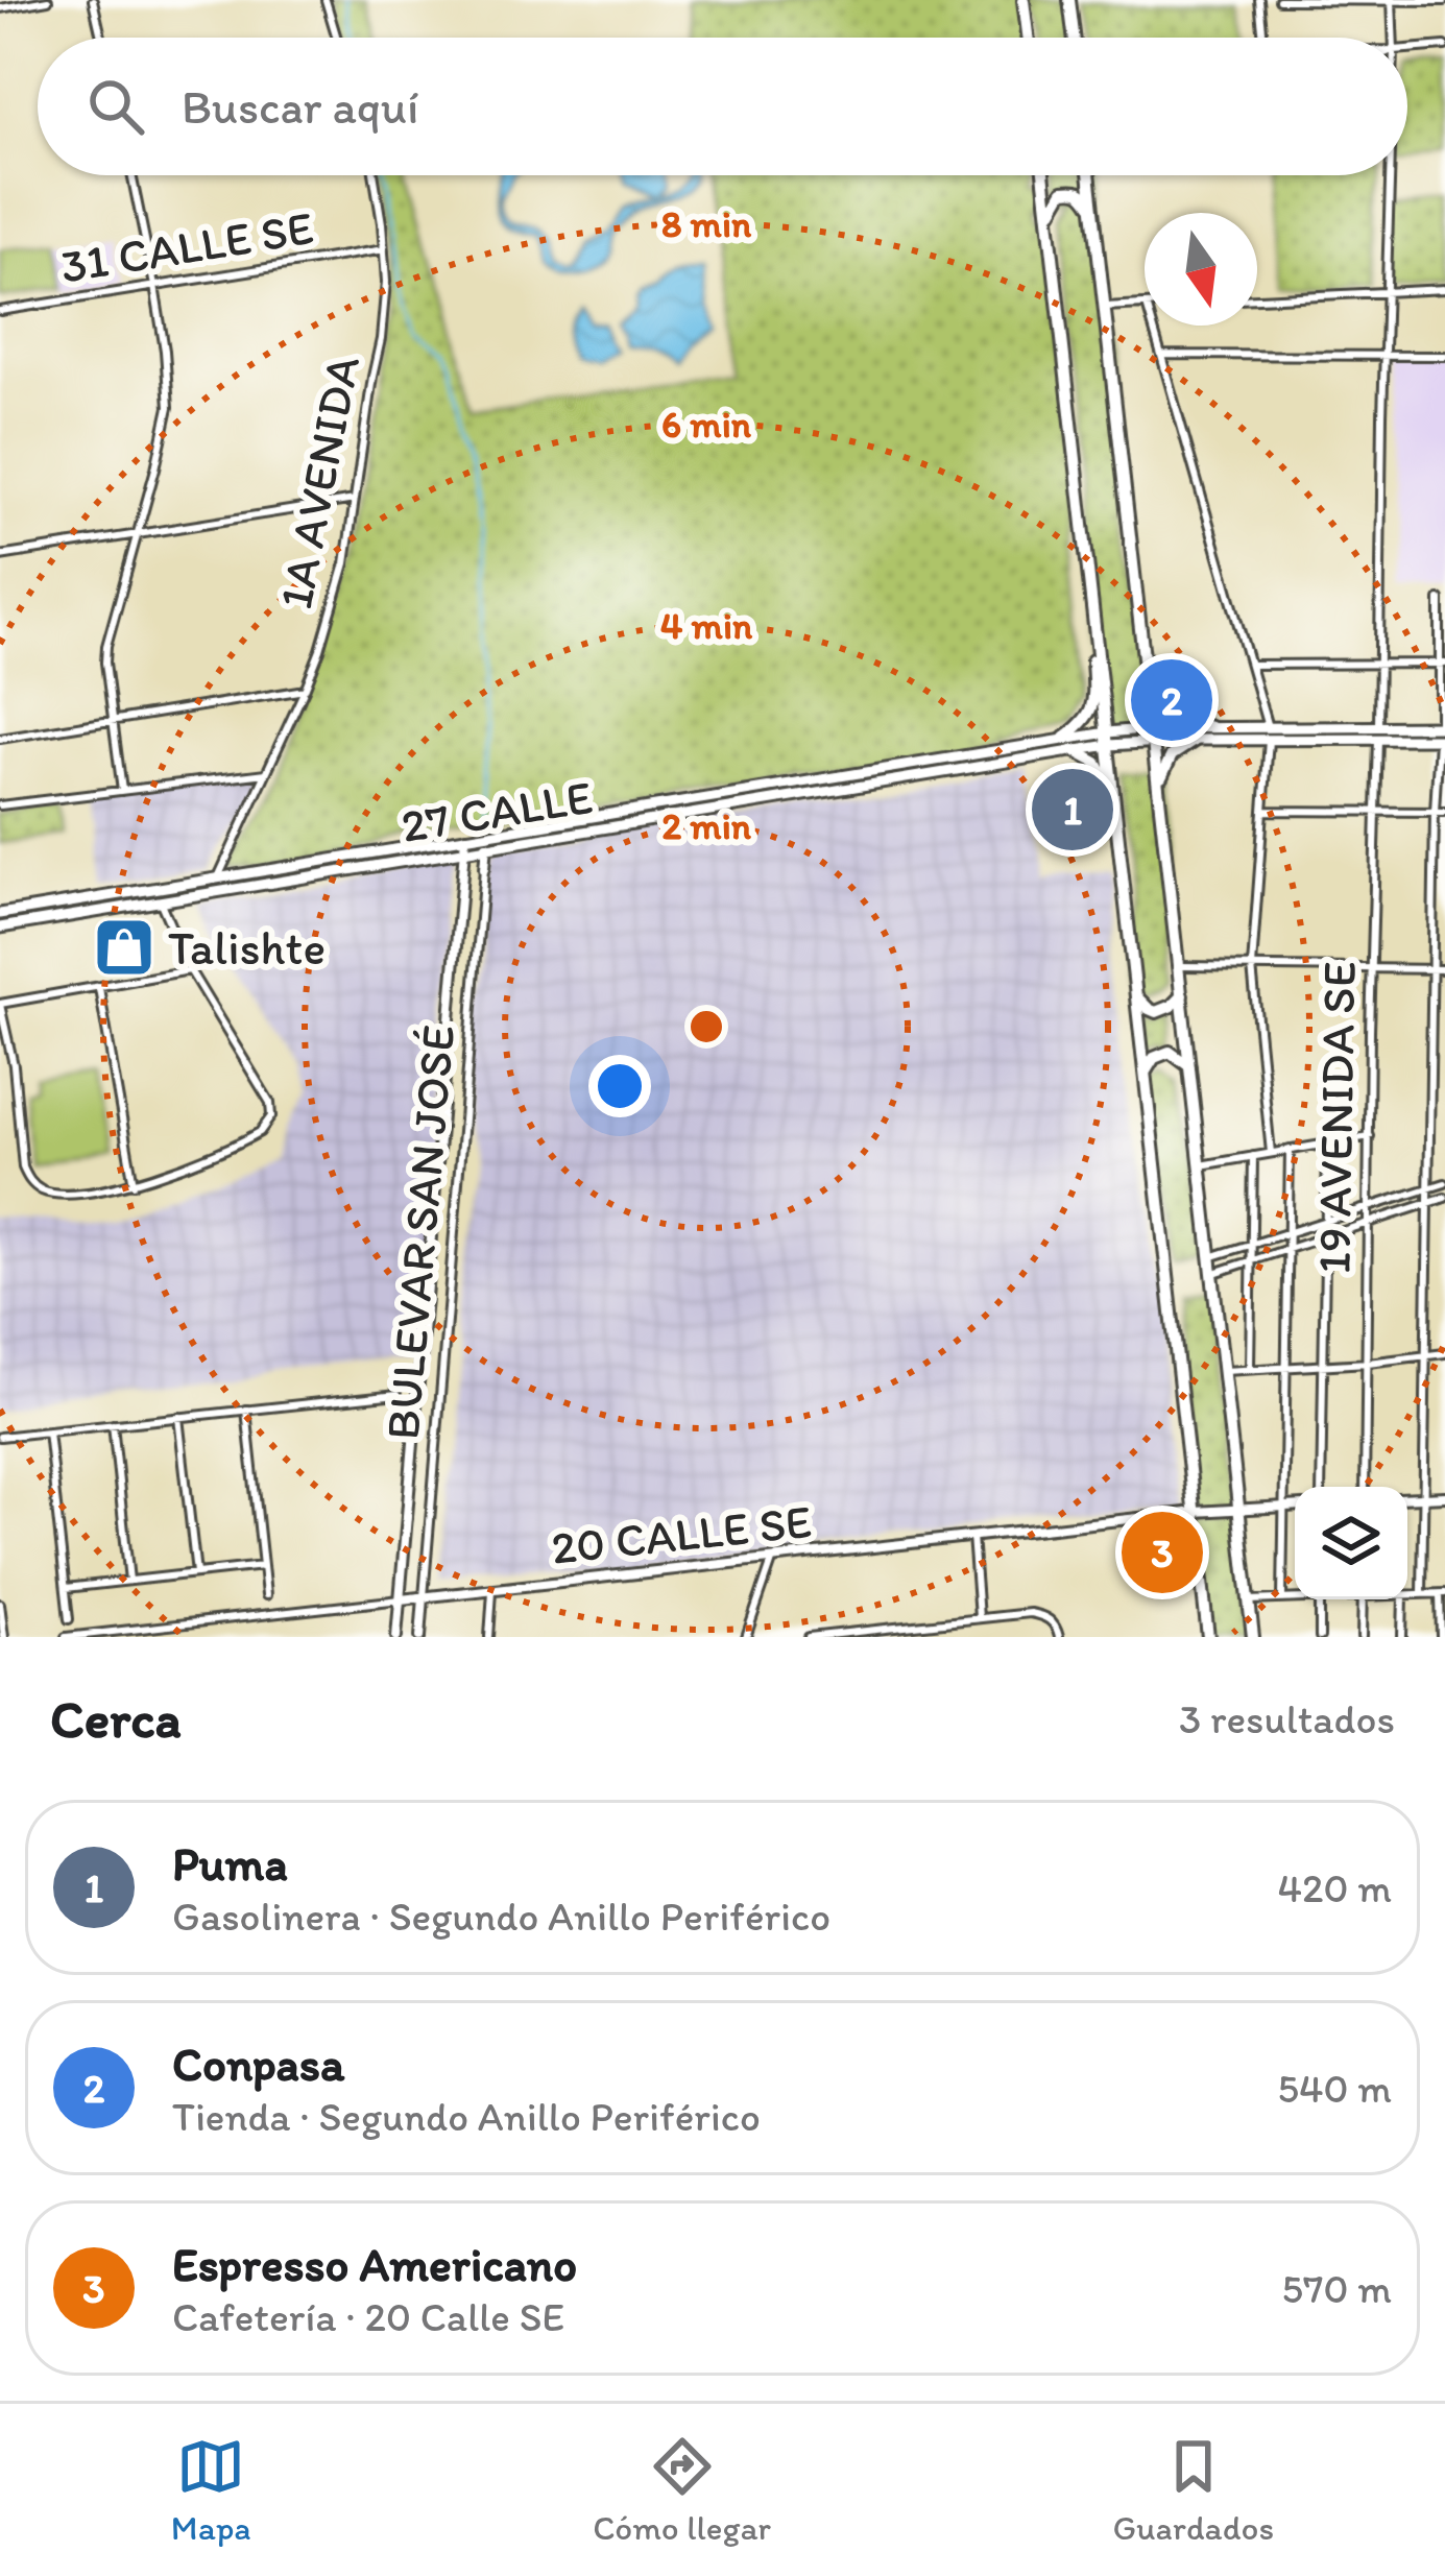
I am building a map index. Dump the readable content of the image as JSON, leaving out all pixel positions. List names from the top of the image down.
{
  "streets": {
    "main road": ["27 CALLE"],
    "street": [
      "31 CALLE SE",
      "1A AVENIDA",
      "19 AVENIDA SE",
      "BULEVAR SAN JOSÉ",
      "20 CALLE SE"
    ]
  },
  "crossings": [
    ["31 CALLE SE", "1A AVENIDA"],
    ["1A AVENIDA", "27 CALLE"],
    ["27 CALLE", "BULEVAR SAN JOSÉ"],
    ["BULEVAR SAN JOSÉ", "20 CALLE SE"]
  ],
  "places": {
    "shop": ["Talishte"]
  },
  "north": "bottom",
  "page": {
    "search": "Buscar aquí",
    "pins": ["2", "1", "3"],
    "heading": ["Cerca", "3 resultados"],
    "list": [
      {
        "mark": "1",
        "name": "Puma",
        "note": "Gasolinera · Segundo Anillo Periférico",
        "value": "420 m"
      },
      {
        "mark": "2",
        "name": "Conpasa",
        "note": "Tienda · Segundo Anillo Periférico",
        "value": "540 m"
      },
      {
        "mark": "3",
        "name": "Espresso Americano",
        "note": "Cafetería · 20 Calle SE",
        "value": "570 m"
      }
    ],
    "nav": ["Mapa", "Cómo llegar", "Guardados"]
  },
  "rings": [
    "8 min",
    "6 min",
    "4 min",
    "2 min"
  ]
}
